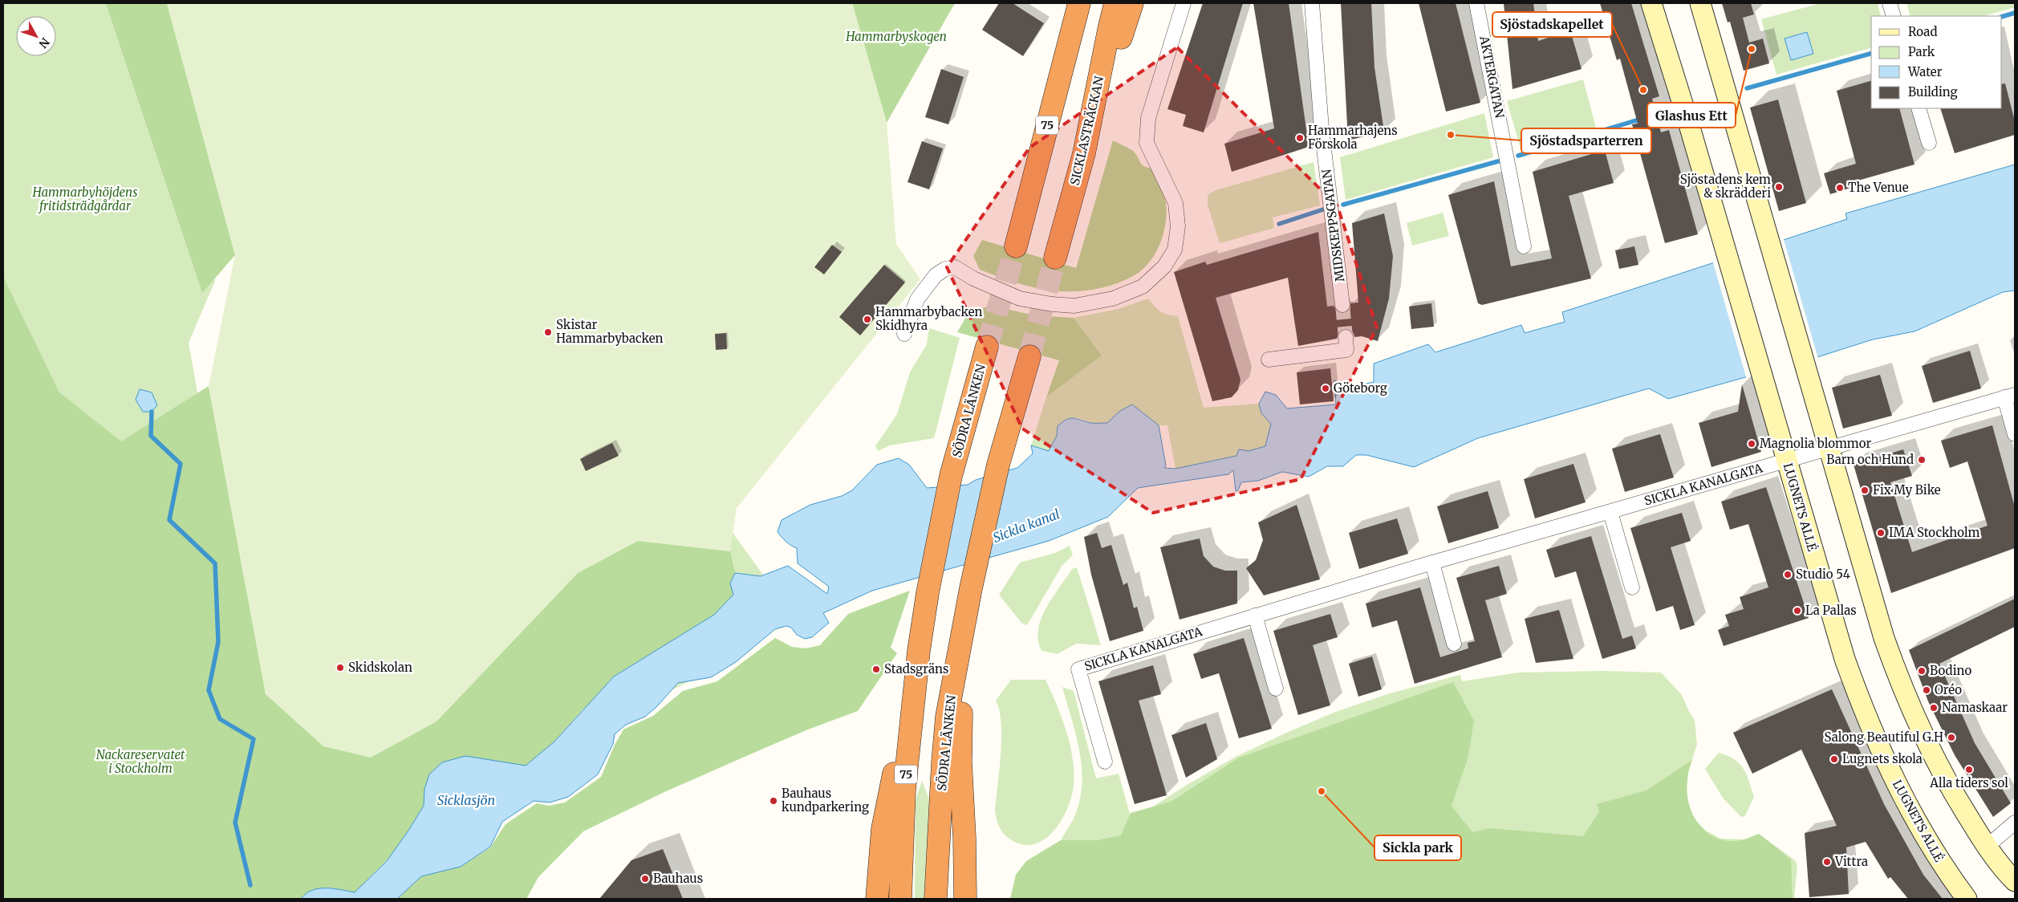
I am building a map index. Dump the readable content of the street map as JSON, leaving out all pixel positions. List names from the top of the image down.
{
  "streets": {
    "highway": ["75", "SICKLASTRÄCKAN", "SÖDRA LÄNKEN"],
    "street": [
      "AKTERGATAN",
      "MIDSKEPPSGATAN",
      "SICKLA KANALGATA",
      "LUGNETS ALLÉ"
    ]
  },
  "crossings": [
    ["75", "SÖDRA LÄNKEN"],
    ["SICKLA KANALGATA", "LUGNETS ALLÉ"]
  ],
  "water": ["Sickla kanal", "Sicklasjön"],
  "parks": ["Hammarbyskogen", "Hammarbyhöjdens fritidsträdgårdar", "Nackareservatet i Stockholm"],
  "places": [
    "Glashus Ett",
    "Sjöstadskapellet",
    "Sjöstadsparterren",
    "Hammarhajens Förskola",
    "Sjöstadens kem & skrädderi",
    "The Venue",
    "Hammarbybacken Skidhyra",
    "Skistar Hammarbybacken",
    "Göteborg",
    "Magnolia blommor",
    "Barn och Hund",
    "Fix My Bike",
    "IMA Stockholm",
    "Studio 54",
    "La Pallas",
    "Skidskolan",
    "Stadsgräns",
    "Bodino",
    "Oréo",
    "Namaskaar",
    "Salong Beautiful G.H",
    "Lugnets skola",
    "Alla tiders sol",
    "Sickla park",
    "Bauhaus kundparkering",
    "Vittra",
    "Bauhaus"
  ],
  "legend": [
    "Road",
    "Park",
    "Water",
    "Building"
  ],
  "north": "bottom right"
}
